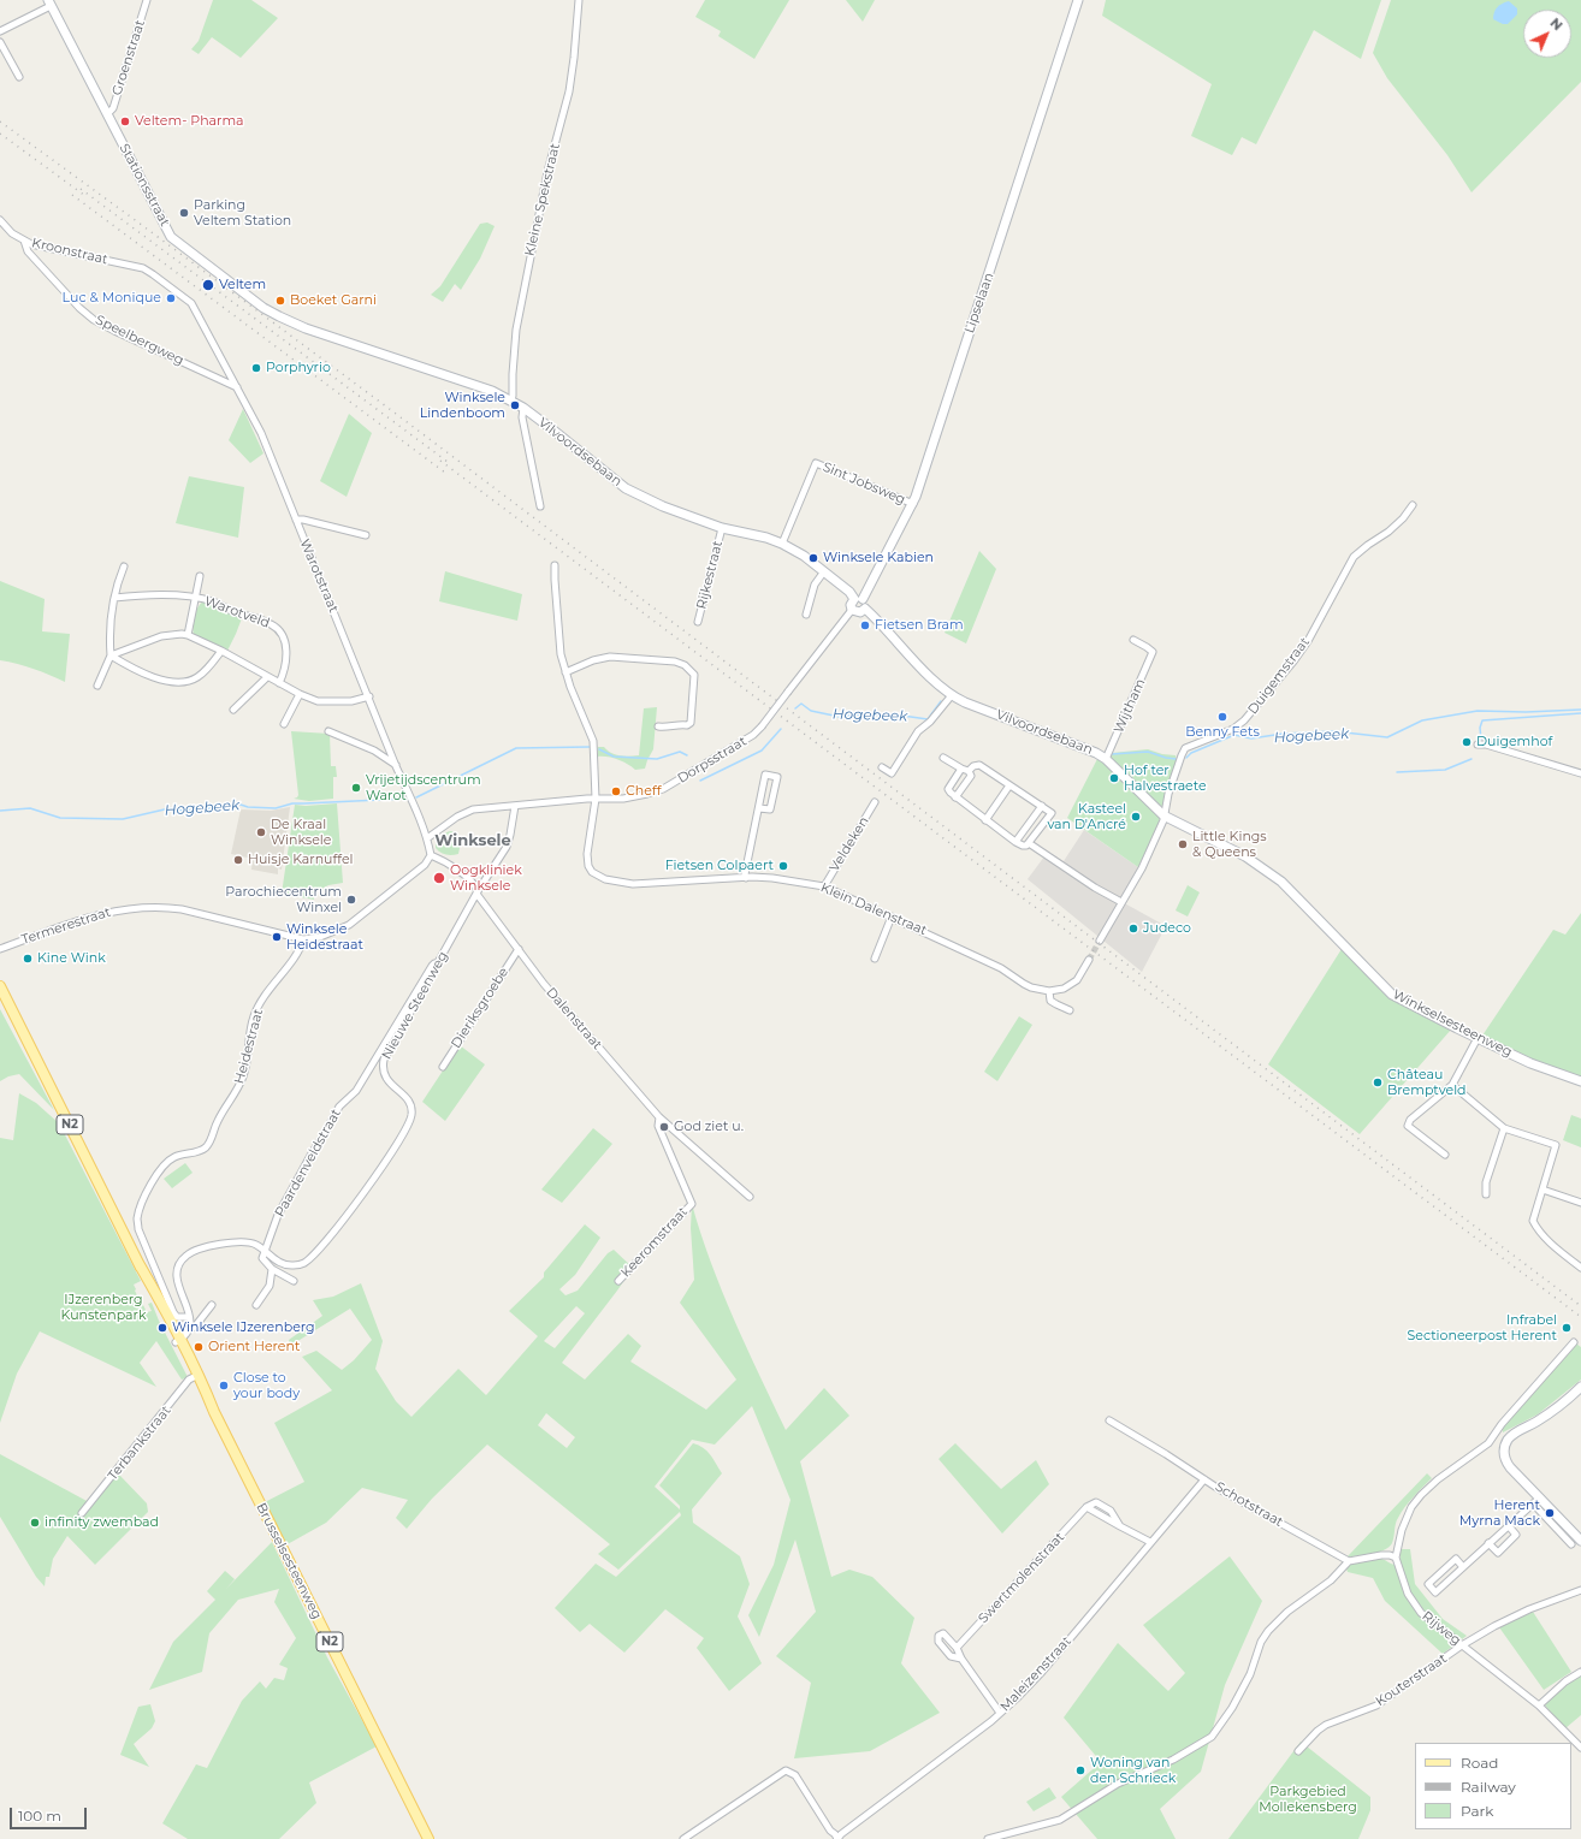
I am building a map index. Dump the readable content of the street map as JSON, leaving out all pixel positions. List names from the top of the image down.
{
  "streets": {
    "main road": ["N2", "Brusselsesteenweg"],
    "street": [
      "Groenstraat",
      "Stationsstraat",
      "Kleine Spekstraat",
      "Kroonstraat",
      "Lipselaan",
      "Speelbergweg",
      "Vilvoordsebaan",
      "Sint Jobsweg",
      "Rijkestraat",
      "Warotstraat",
      "Warotveld",
      "Duigemstraat",
      "Wijtham",
      "Dorpsstraat",
      "Veldeken",
      "Klein Dalenstraat",
      "Termerestraat",
      "Nieuwe Steenweg",
      "Dieriksgroebe",
      "Dalenstraat",
      "Winkselsesteenweg",
      "Heidestraat",
      "Paardenveldstraat",
      "Keeromstraat",
      "Terbankstraat",
      "Schotstraat",
      "Swertmolenstraat",
      "Rijweg",
      "Maleizenstraat",
      "Kouterstraat"
    ]
  },
  "crossings": [
    ["Groenstraat", "Stationsstraat"],
    ["Stationsstraat", "Vilvoordsebaan"],
    ["Kleine Spekstraat", "Vilvoordsebaan"],
    ["Kroonstraat", "Speelbergweg"],
    ["Kroonstraat", "Warotstraat"],
    ["Lipselaan", "Vilvoordsebaan"],
    ["Lipselaan", "Sint Jobsweg"],
    ["Lipselaan", "Dorpsstraat"],
    ["Speelbergweg", "Warotstraat"],
    ["Vilvoordsebaan", "Sint Jobsweg"],
    ["Vilvoordsebaan", "Rijkestraat"],
    ["Vilvoordsebaan", "Duigemstraat"],
    ["Vilvoordsebaan", "Wijtham"],
    ["Vilvoordsebaan", "Winkselsesteenweg"],
    ["Warotstraat", "Dorpsstraat"],
    ["Warotstraat", "Dalenstraat"],
    ["Dorpsstraat", "Klein Dalenstraat"],
    ["Veldeken", "Klein Dalenstraat"],
    ["Termerestraat", "Heidestraat"],
    ["Nieuwe Steenweg", "Dalenstraat"],
    ["Nieuwe Steenweg", "Heidestraat"],
    ["Nieuwe Steenweg", "Paardenveldstraat"],
    ["Dieriksgroebe", "Dalenstraat"],
    ["Dalenstraat", "Keeromstraat"],
    ["Terbankstraat", "Brusselsesteenweg"],
    ["Schotstraat", "Maleizenstraat"],
    ["Swertmolenstraat", "Maleizenstraat"],
    ["Rijweg", "Kouterstraat"]
  ],
  "districts": ["Winksele"],
  "water": ["Hogebeek"],
  "parks": ["IJzerenberg Kunstenpark", "Parkgebied Mollekensberg"],
  "places": [
    "Veltem- Pharma",
    "Parking Veltem Station",
    "Veltem",
    "Luc & Monique",
    "Boeket Garni",
    "Porphyrio",
    "Winksele Lindenboom",
    "Winksele Kabien",
    "Fietsen Bram",
    "Benny Fets",
    "Duigemhof",
    "Hof ter Halvestraete",
    "Vrijetijdscentrum Warot",
    "Cheff",
    "Kasteel van D'Ancré",
    "De Kraal Winksele",
    "Little Kings & Queens",
    "Huisje Karnuffel",
    "Fietsen Colpaert",
    "Oogkliniek Winksele",
    "Parochiecentrum Winxel",
    "Judeco",
    "Winksele Heidestraat",
    "Kine Wink",
    "Château Bremptveld",
    "God ziet u.",
    "Winksele IJzerenberg",
    "Infrabel Sectioneerpost Herent",
    "Orient Herent",
    "Close to your body",
    "Herent Myrna Mack",
    "infinity zwembad",
    "Woning van den Schrieck"
  ],
  "legend": ["Road", "Railway", "Park"],
  "scale_bar": "100 m",
  "north": "top right"
}
